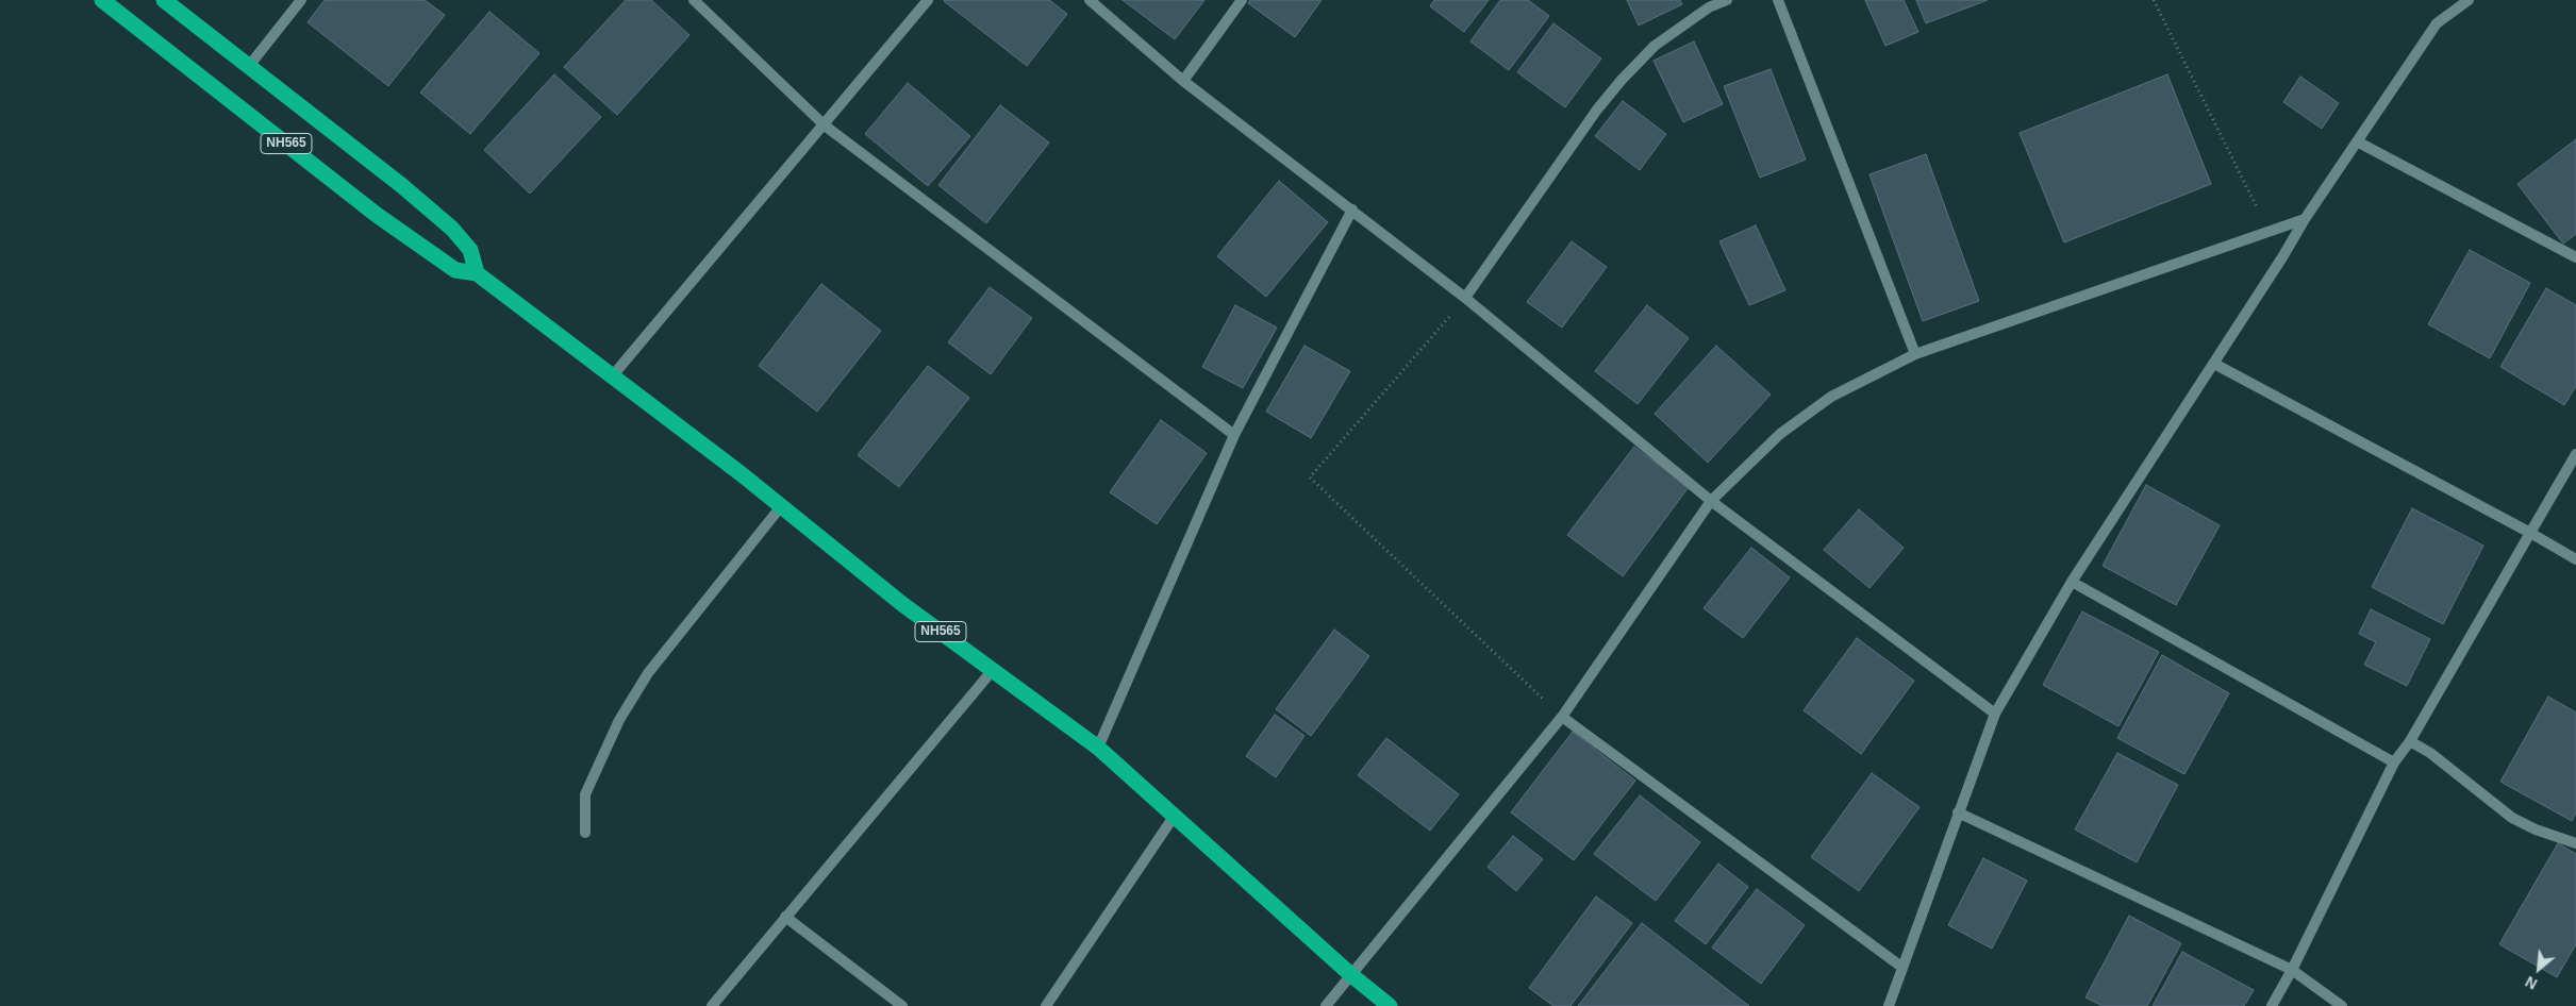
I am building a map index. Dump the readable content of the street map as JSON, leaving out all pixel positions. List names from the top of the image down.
{
  "streets": {
    "highway": ["NH565"]
  },
  "north": "bottom left"
}
